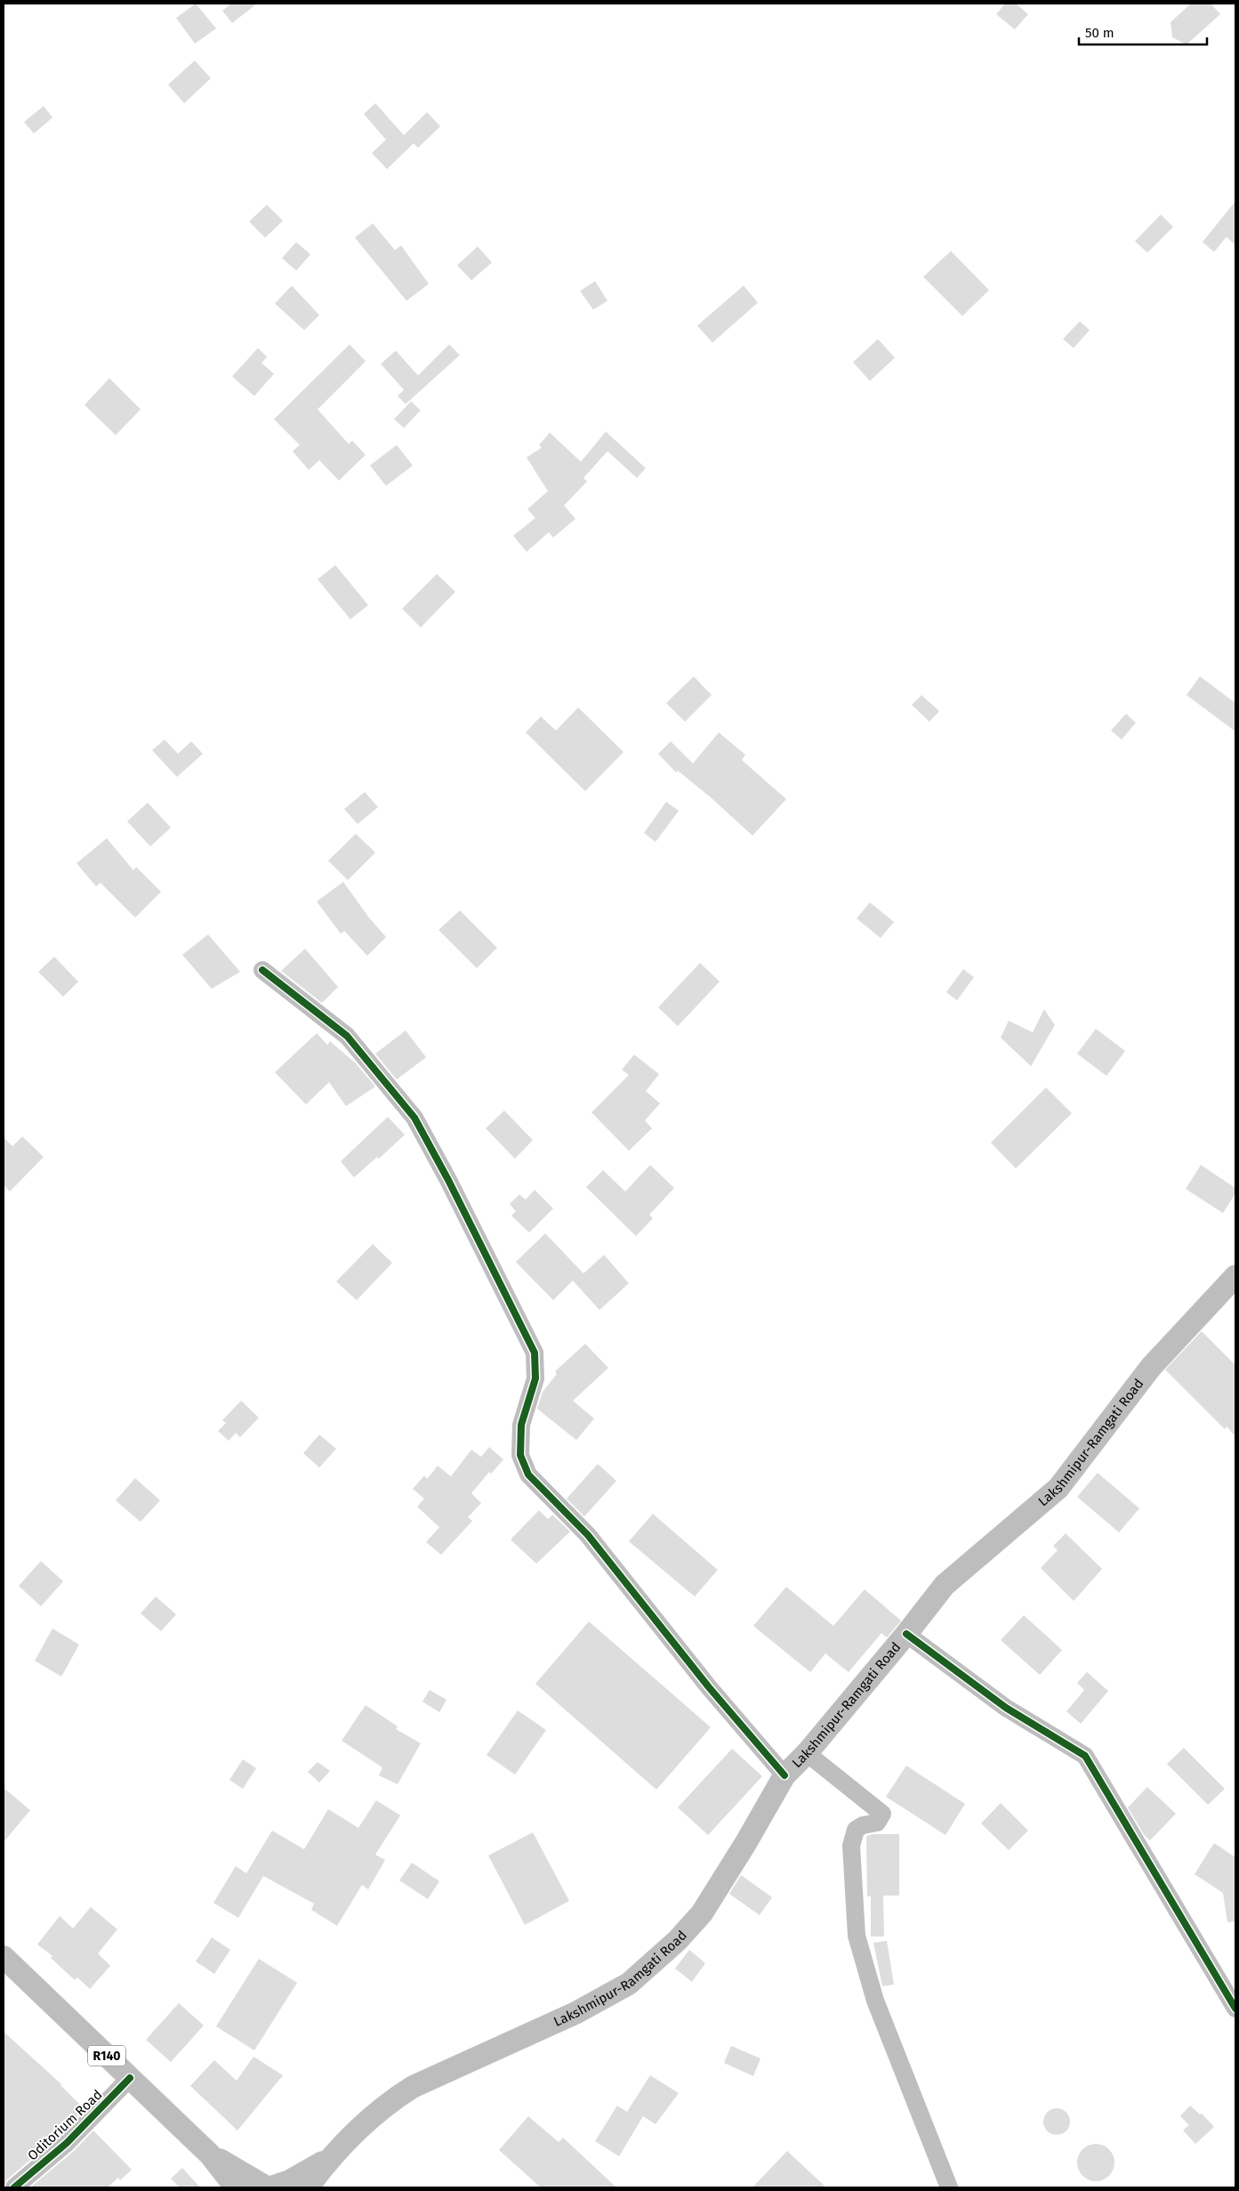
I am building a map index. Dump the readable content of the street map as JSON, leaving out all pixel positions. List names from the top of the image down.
{
  "streets": {
    "main road": ["Lakshmipur-Ramgati Road", "R140"],
    "street": ["Oditorium Road"]
  },
  "crossings": [
    ["R140", "Oditorium Road"]
  ],
  "scale_bar": "50 m"
}
